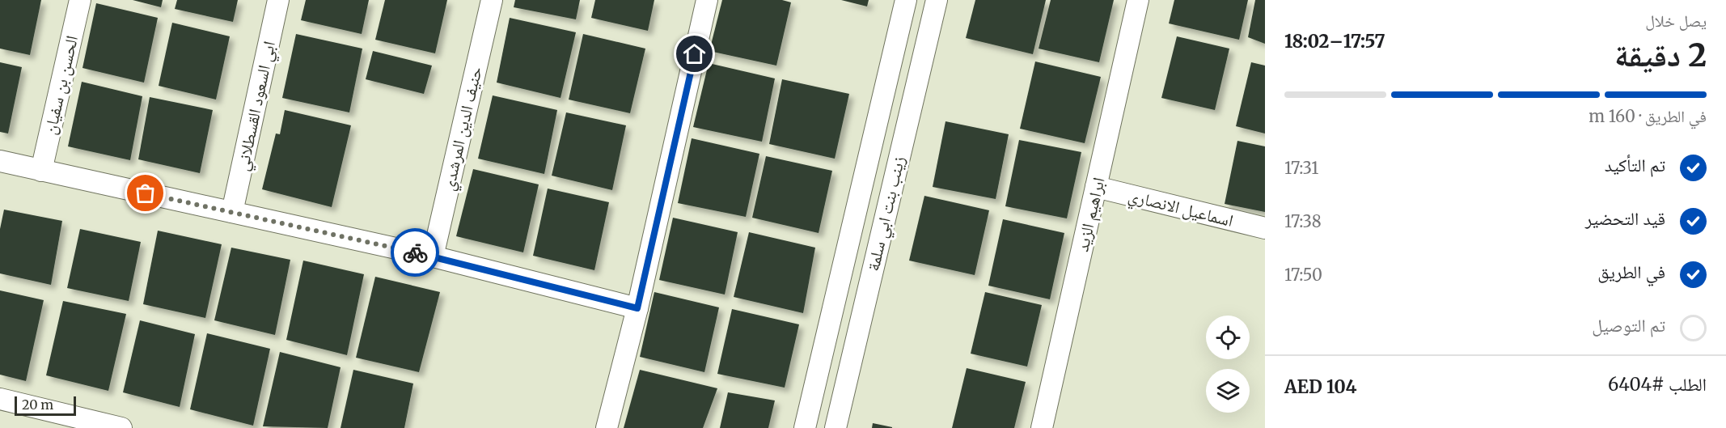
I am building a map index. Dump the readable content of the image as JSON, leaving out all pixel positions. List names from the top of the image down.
{
  "streets": {
    "street": [
      "الحسن بن سفيان",
      "ابي السعود القسطلاني",
      "حنيف الدين المرشدي",
      "اسماعيل الانصاري",
      "زينب بنت ابي سلمة",
      "ابراهيم الزيد"
    ]
  },
  "crossings": [
    ["اسماعيل الانصاري", "ابراهيم الزيد"]
  ],
  "scale_bar": "20 m",
  "page": {
    "heading": ["2 دقيقة", "يصل خلال", "17:57–18:02"],
    "panel": ["الطلب #6404", "AED 104"],
    "bar": "في الطريق · 160 m",
    "list": [
      ["تم التأكيد", "17:31"],
      ["قيد التحضير", "17:38"],
      ["في الطريق", "17:50"],
      "تم التوصيل"
    ],
    "scale": "20 m"
  }
}
